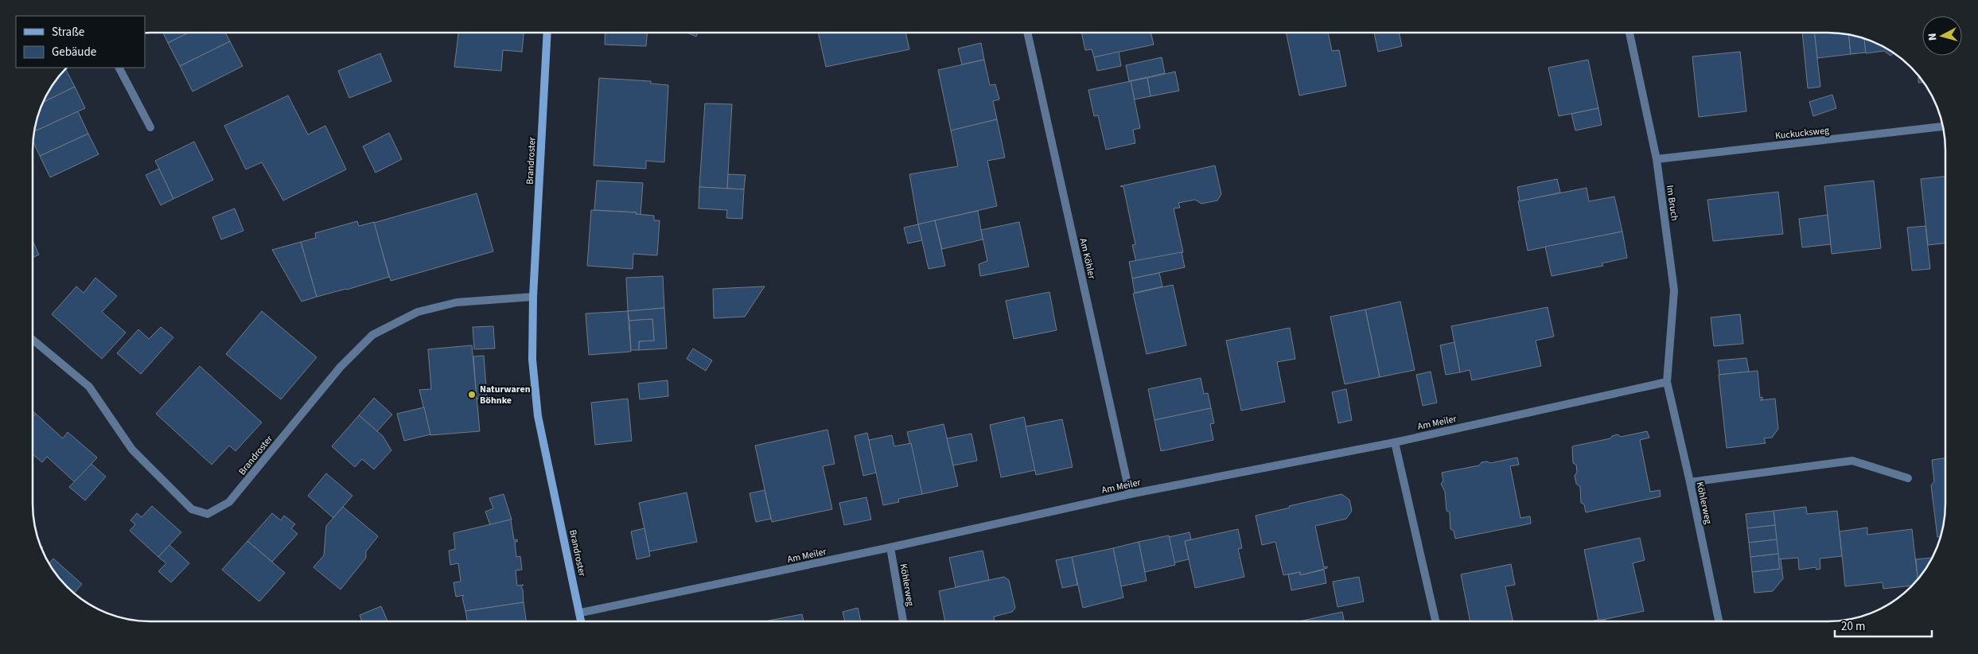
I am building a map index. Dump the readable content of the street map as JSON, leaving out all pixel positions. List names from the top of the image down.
{
  "streets": {
    "street": [
      "Kuckucksweg",
      "Brandroster",
      "Im Bruch",
      "Am Köhler",
      "Am Meiler",
      "Köhlerweg"
    ]
  },
  "crossings": [
    ["Kuckucksweg", "Im Bruch"],
    ["Brandroster", "Am Meiler"],
    ["Im Bruch", "Am Meiler"],
    ["Im Bruch", "Köhlerweg"],
    ["Am Köhler", "Am Meiler"],
    ["Am Meiler", "Köhlerweg"]
  ],
  "places": ["Naturwaren Böhnke"],
  "legend": ["Straße", "Gebäude"],
  "scale_bar": "20 m",
  "north": "left"
}
